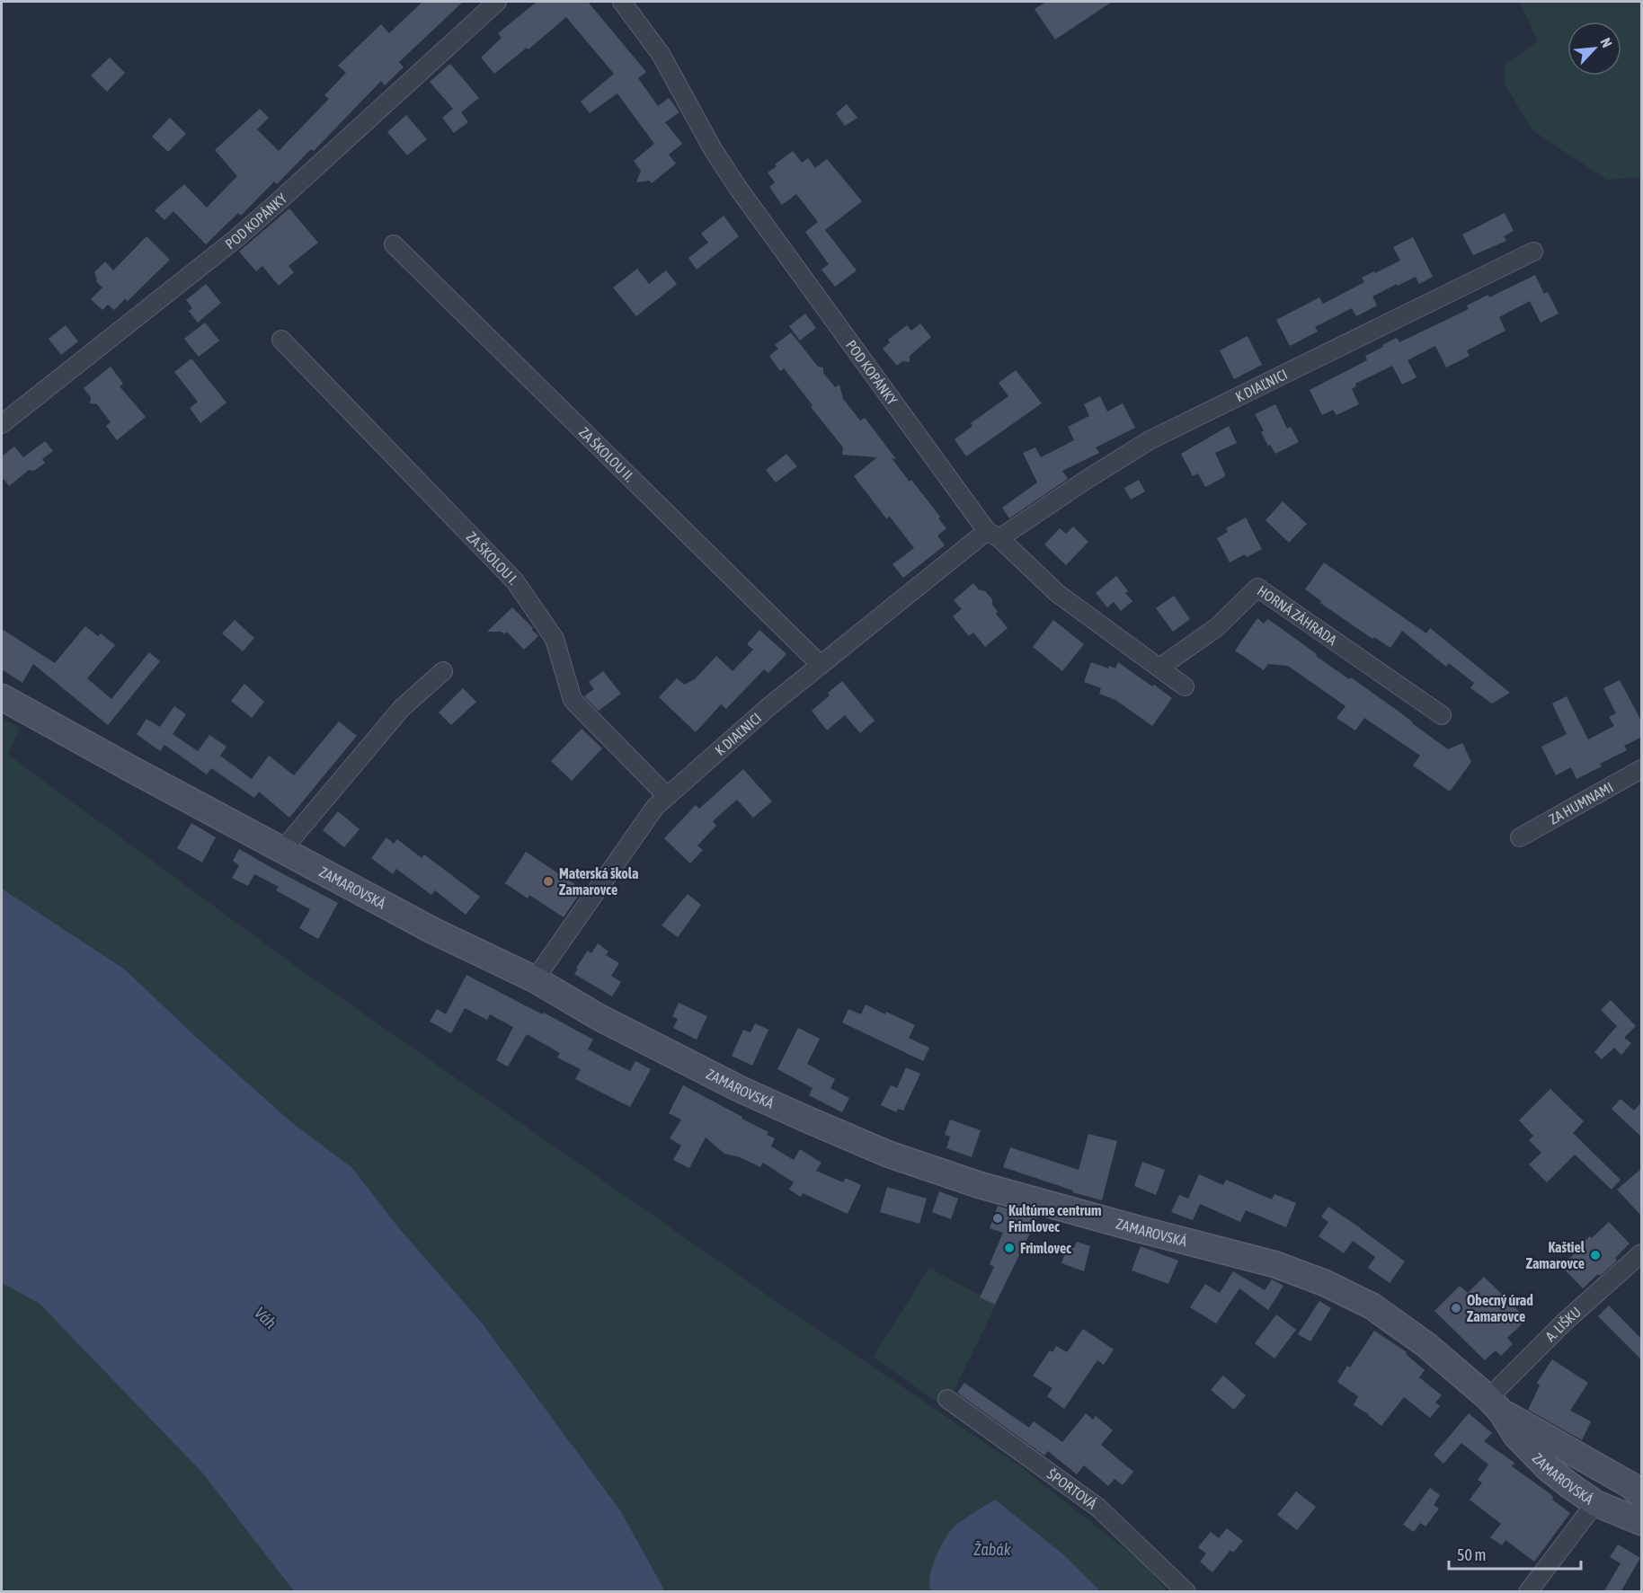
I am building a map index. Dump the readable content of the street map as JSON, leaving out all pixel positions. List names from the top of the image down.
{
  "streets": {
    "main road": ["ZAMAROVSKÁ"],
    "street": [
      "POD KOPÁNKY",
      "K DIAĽNICI",
      "ZA ŠKOLOU II.",
      "ZA ŠKOLOU I.",
      "HORNÁ ZÁHRADA",
      "ZA HUMNAMI",
      "A. LIŠKU",
      "ŠPORTOVÁ"
    ]
  },
  "crossings": [
    ["POD KOPÁNKY", "K DIAĽNICI"],
    ["POD KOPÁNKY", "HORNÁ ZÁHRADA"],
    ["K DIAĽNICI", "ZA ŠKOLOU II."],
    ["K DIAĽNICI", "ZA ŠKOLOU I."],
    ["K DIAĽNICI", "ZAMAROVSKÁ"],
    ["ZAMAROVSKÁ", "A. LIŠKU"]
  ],
  "water": ["Váh", "Žabák"],
  "places": [
    "Materská škola Zamarovce",
    "Kultúrne centrum Frimlovec",
    "Frimlovec",
    "Kaštiel Zamarovce",
    "Obecný úrad Zamarovce"
  ],
  "scale_bar": "50 m",
  "north": "top right"
}
